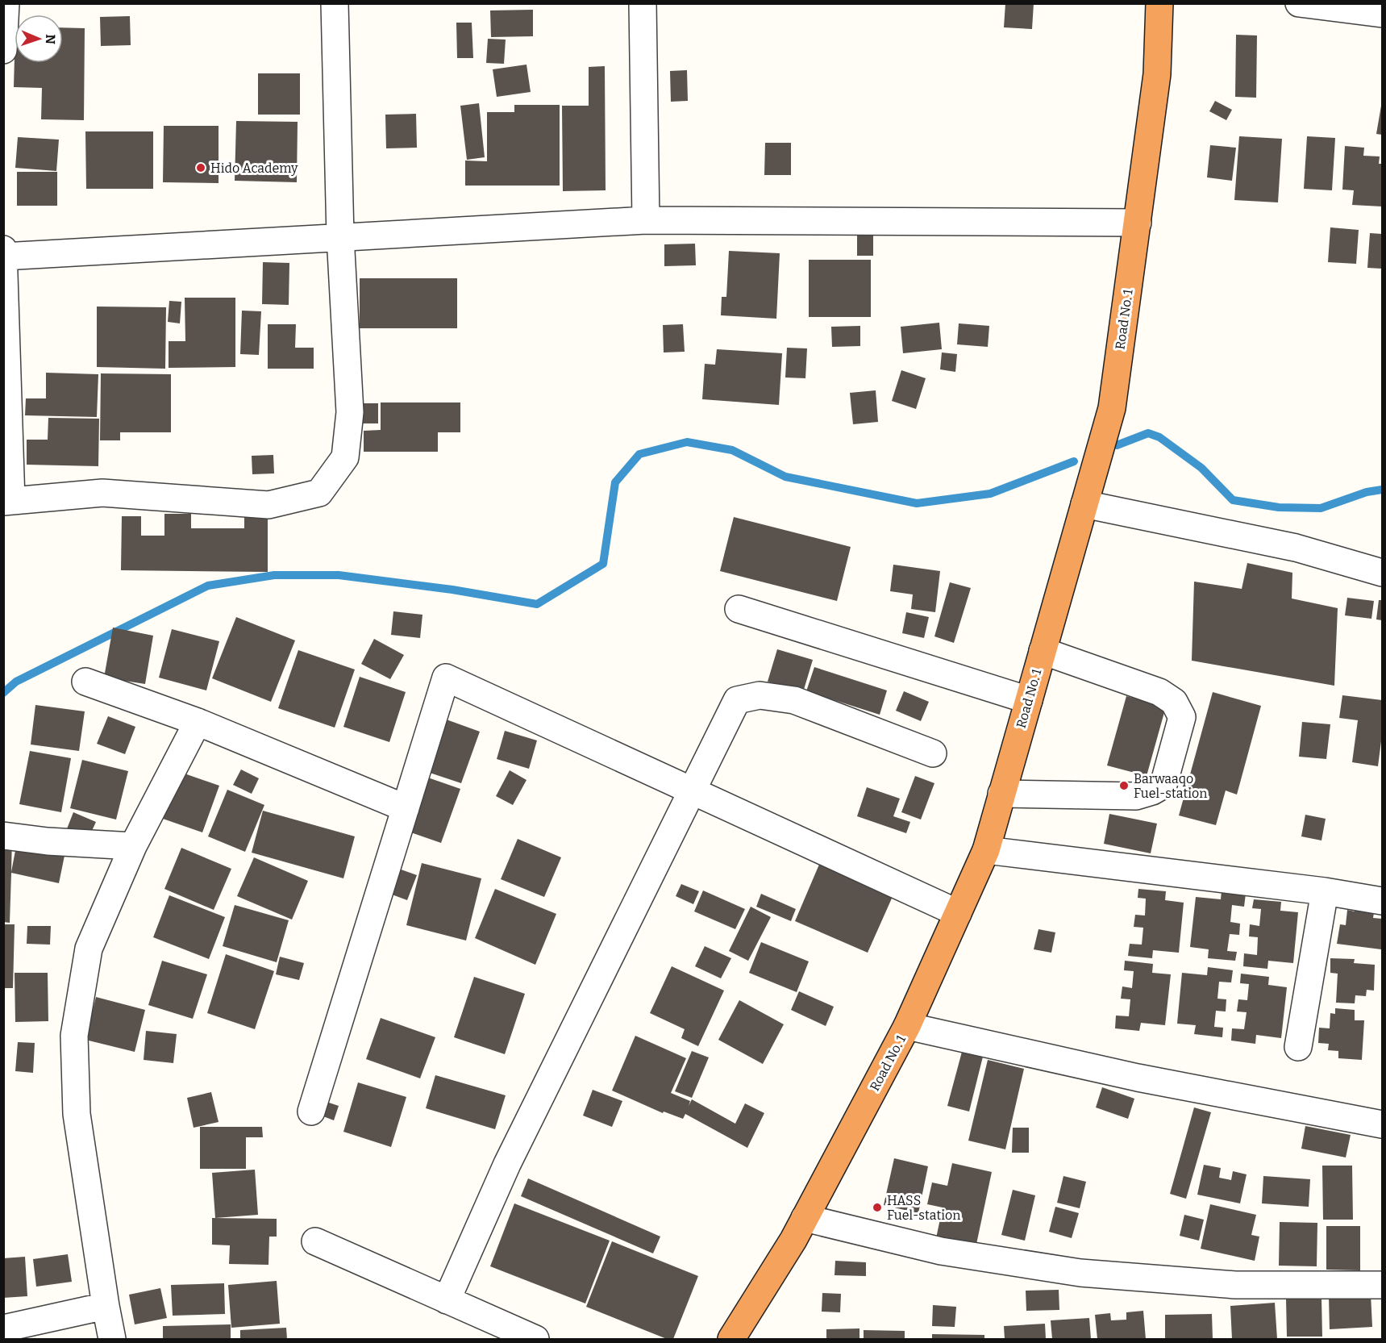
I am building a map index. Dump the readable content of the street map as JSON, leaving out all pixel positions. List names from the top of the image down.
{
  "streets": {
    "highway": ["Road No. 1"]
  },
  "places": ["Hido Academy", "Barwaaqo Fuel-station", "HASS Fuel-station"],
  "north": "right"
}
